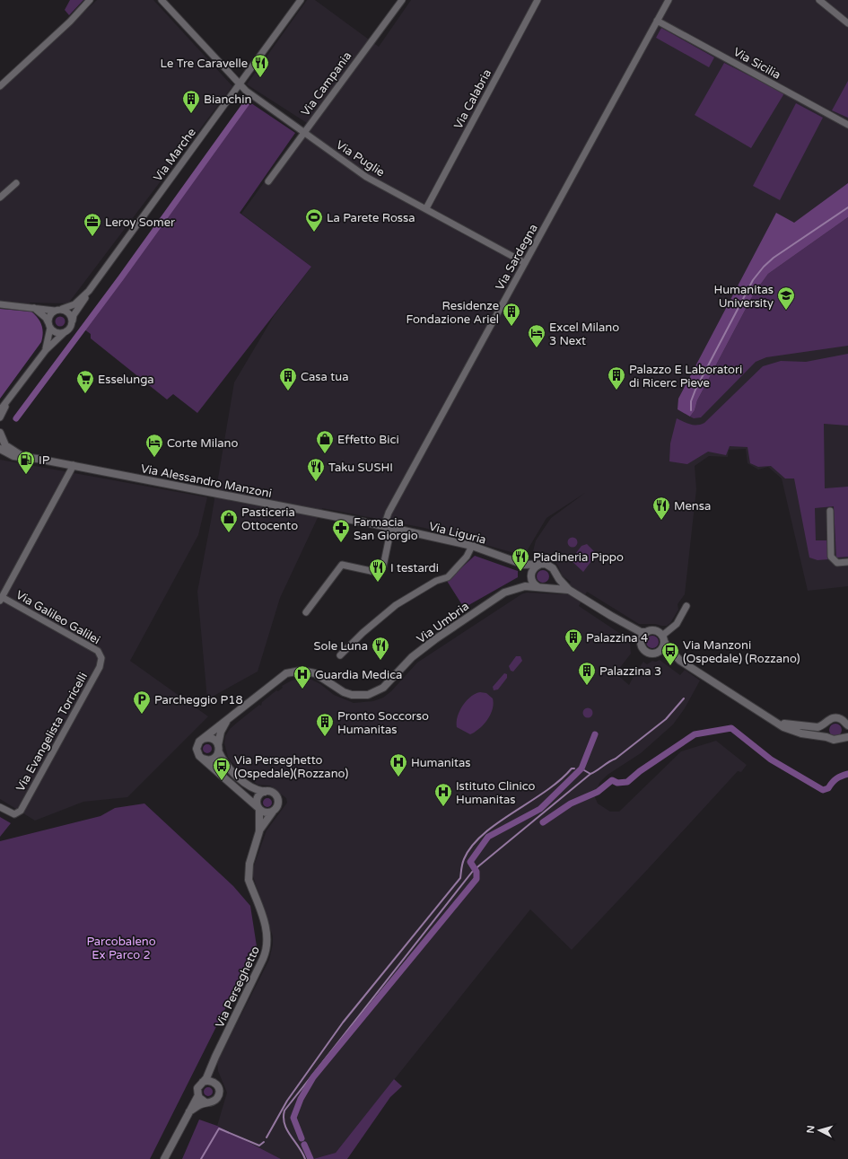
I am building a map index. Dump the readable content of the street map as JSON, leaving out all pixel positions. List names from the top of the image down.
{
  "streets": {
    "street": [
      "Via Sicilia",
      "Via Campania",
      "Via Calabria",
      "Via Marche",
      "Via Puglie",
      "Via Sardegna",
      "Via Alessandro Manzoni",
      "Via Liguria",
      "Via Galileo Galilei",
      "Via Umbria",
      "Via Evangelista Torricelli",
      "Via Perseghetto"
    ]
  },
  "crossings": [
    ["Via Sicilia", "Via Sardegna"],
    ["Via Campania", "Via Puglie"],
    ["Via Calabria", "Via Puglie"],
    ["Via Marche", "Via Puglie"],
    ["Via Puglie", "Via Sardegna"],
    ["Via Sardegna", "Via Alessandro Manzoni"],
    ["Via Sardegna", "Via Liguria"],
    ["Via Alessandro Manzoni", "Via Liguria"],
    ["Via Liguria", "Via Umbria"],
    ["Via Galileo Galilei", "Via Evangelista Torricelli"]
  ],
  "parks": ["Parcobaleno Ex Parco 2"],
  "places": {
    "restaurant": [
      "Le Tre Caravelle",
      "Taku SUSHI",
      "Mensa",
      "Piadineria Pippo",
      "I testardi",
      "Sole Luna"
    ],
    "building": [
      "Bianchin",
      "Residenze Fondazione Ariel",
      "Palazzo E Laboratori di Ricerc Pieve",
      "Casa tua",
      "Palazzina 4",
      "Palazzina 3",
      "Pronto Soccorso Humanitas"
    ],
    "sports": ["La Parete Rossa"],
    "office": ["Leroy Somer"],
    "school or university": ["Humanitas University"],
    "hotel": ["Excel Milano 3 Next", "Corte Milano"],
    "supermarket": ["Esselunga"],
    "shop": ["Effetto Bici", "Pasticeria Ottocento"],
    "fuel station": ["IP"],
    "pharmacy": ["Farmacia San Giorgio"],
    "bus stop": ["Via Manzoni (Ospedale) (Rozzano)", "Via Perseghetto (Ospedale)(Rozzano)"],
    "hospital": ["Guardia Medica", "Humanitas", "Istituto Clinico Humanitas"],
    "parking": ["Parcheggio P18"]
  },
  "north": "left"
}
